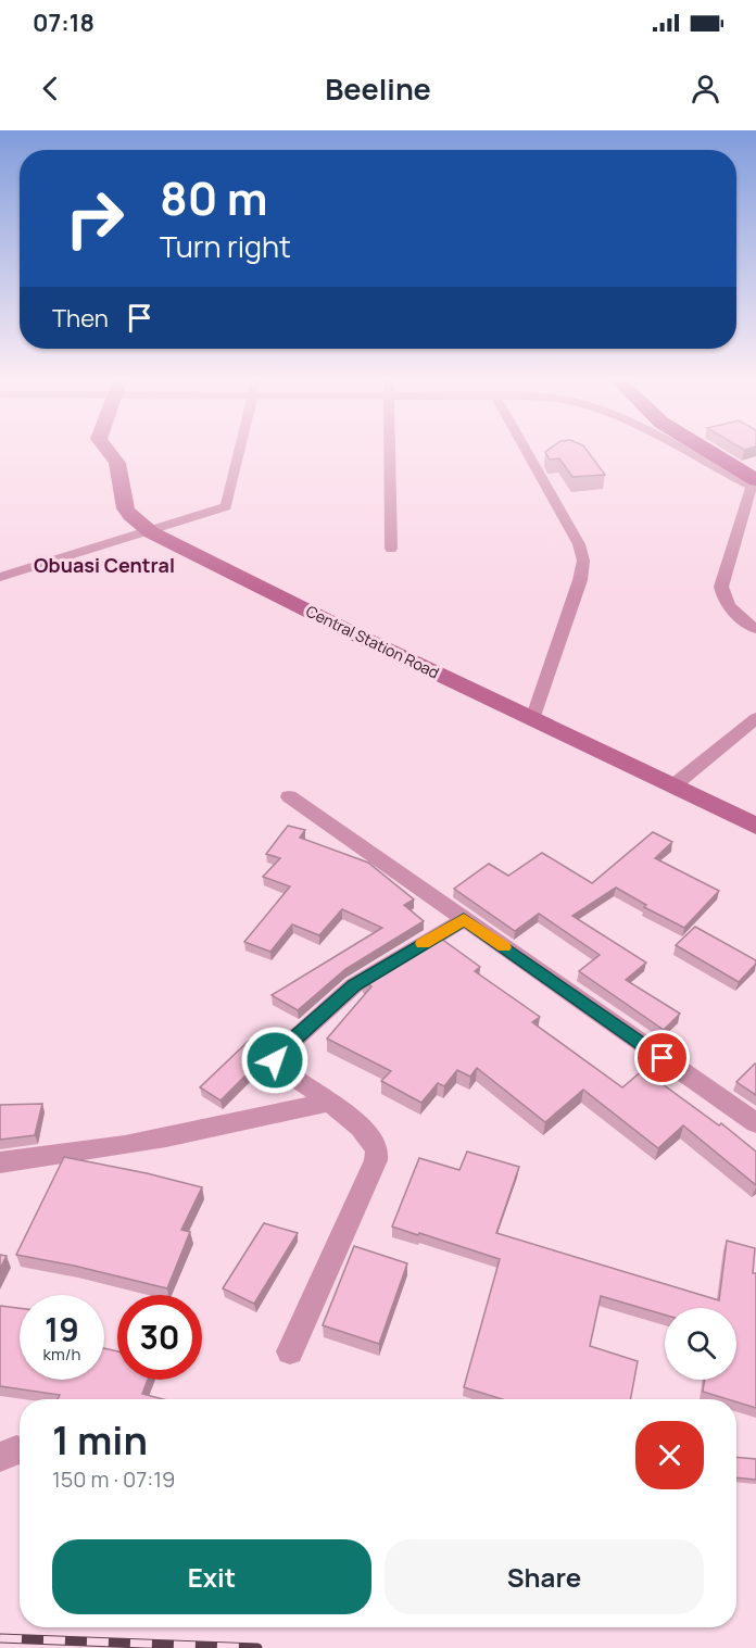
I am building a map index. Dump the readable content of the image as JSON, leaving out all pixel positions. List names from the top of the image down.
{
  "streets": {
    "street": ["Central Station Road"]
  },
  "districts": ["Obuasi Central"],
  "page": {
    "status": "07:18",
    "header": "Beeline",
    "turn": ["80 m", "Turn right"],
    "then": "Then",
    "speed": "19 km/h",
    "limit": "30",
    "heading": ["1 min", "150 m · 07:19"],
    "buttons": ["Exit", "Share"]
  }
}
